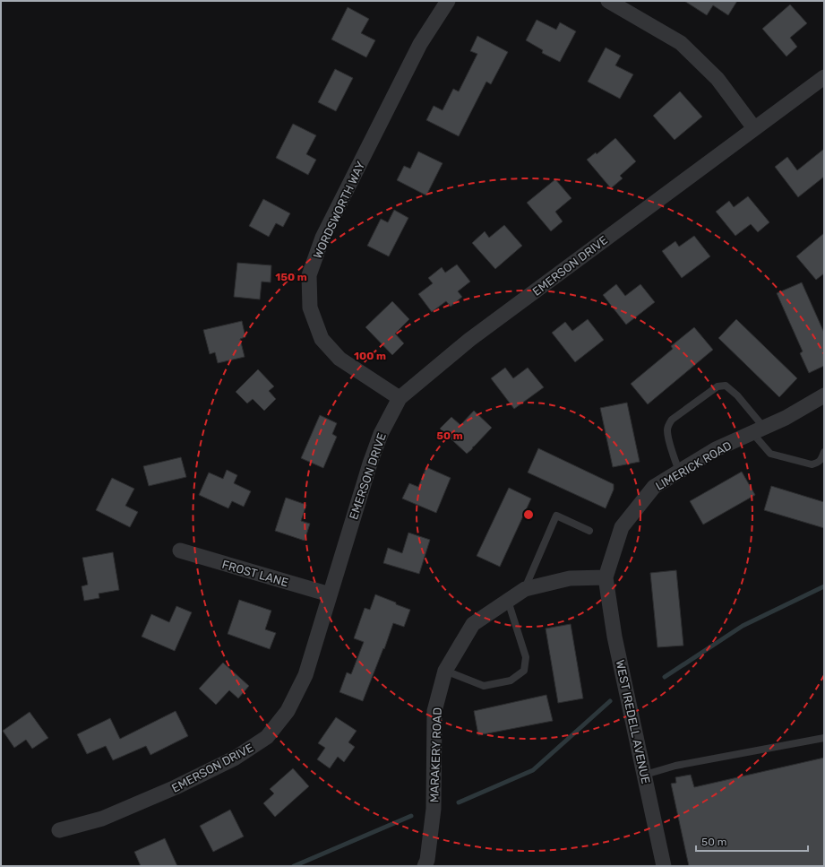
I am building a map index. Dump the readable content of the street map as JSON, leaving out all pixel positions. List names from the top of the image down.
{
  "streets": {
    "street": [
      "WORDSWORTH WAY",
      "EMERSON DRIVE",
      "LIMERICK ROAD",
      "FROST LANE",
      "WEST IREDELL AVENUE",
      "MARAKERY ROAD"
    ]
  },
  "crossings": [
    ["WORDSWORTH WAY", "EMERSON DRIVE"],
    ["EMERSON DRIVE", "FROST LANE"],
    ["LIMERICK ROAD", "WEST IREDELL AVENUE"],
    ["LIMERICK ROAD", "MARAKERY ROAD"],
    ["WEST IREDELL AVENUE", "MARAKERY ROAD"]
  ],
  "scale_bar": "50 m",
  "rings": ["150 m", "100 m", "50 m"]
}
